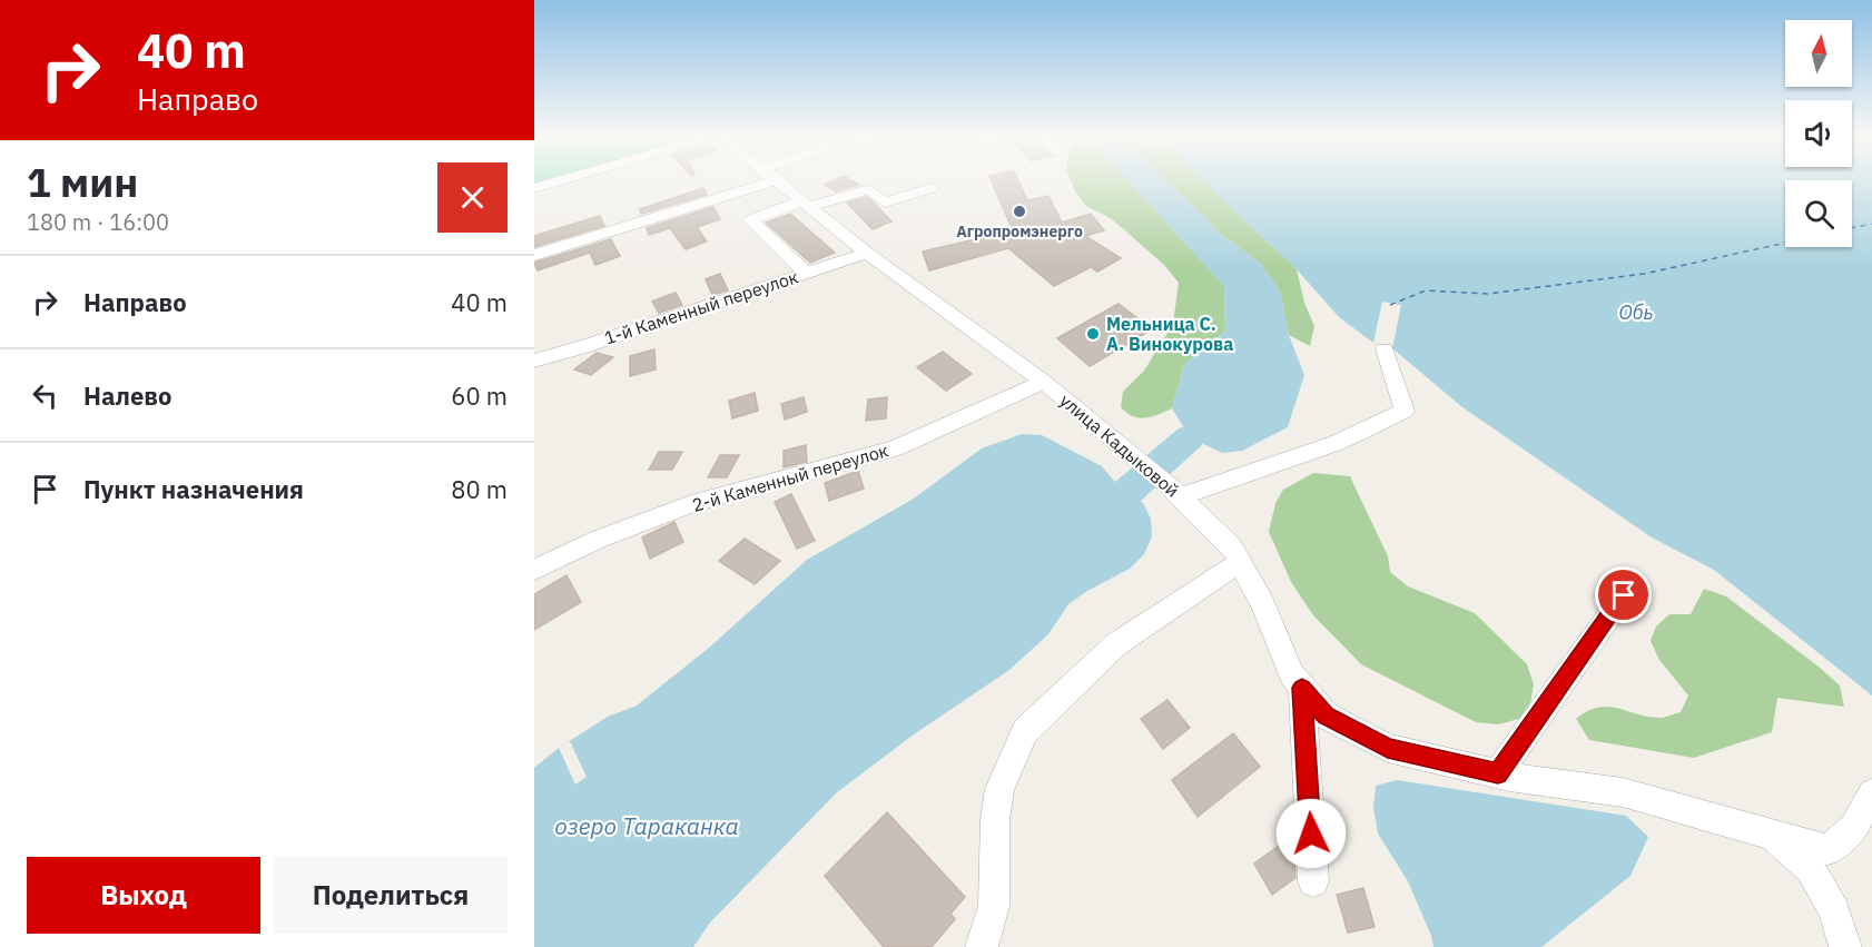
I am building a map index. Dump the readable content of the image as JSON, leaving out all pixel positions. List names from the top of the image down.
{
  "streets": {
    "street": ["1-й Каменный переулок", "улица Кадыковой", "2-й Каменный переулок"]
  },
  "crossings": [
    ["1-й Каменный переулок", "улица Кадыковой"],
    ["улица Кадыковой", "2-й Каменный переулок"]
  ],
  "water": ["Обь", "озеро Тараканка"],
  "places": ["Агропромэнерго", "Мельница С. А. Винокурова"],
  "north": "top",
  "page": {
    "turn": ["40 m", "Направо"],
    "heading": ["1 мин", "180 m · 16:00"],
    "list": [
      {
        "name": "Направо",
        "value": "40 m"
      },
      {
        "name": "Налево",
        "value": "60 m"
      },
      {
        "name": "Пункт назначения",
        "value": "80 m"
      }
    ],
    "buttons": ["Выход", "Поделиться"]
  }
}
